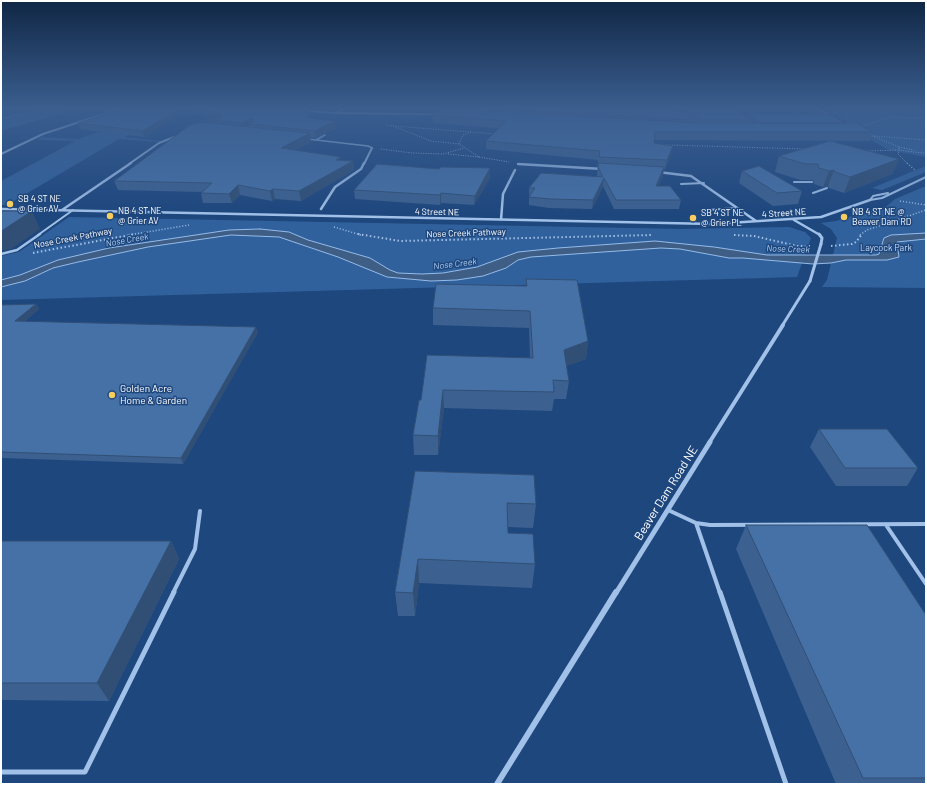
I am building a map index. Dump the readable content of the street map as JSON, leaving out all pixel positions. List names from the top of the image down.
{
  "streets": {
    "street": ["4 Street NE", "Beaver Dam Road NE"],
    "path": ["Nose Creek Pathway"]
  },
  "crossings": [
    ["4 Street NE", "Beaver Dam Road NE"]
  ],
  "water": ["Nose Creek"],
  "parks": ["Laycock Park"],
  "places": [
    "SB 4 ST NE @ Grier AV",
    "NB 4 ST NE @ Grier AV",
    "NB 4 ST NE @ Beaver Dam RD",
    "SB 4 ST NE @ Grier PL",
    "Golden Acre Home & Garden"
  ]
}
